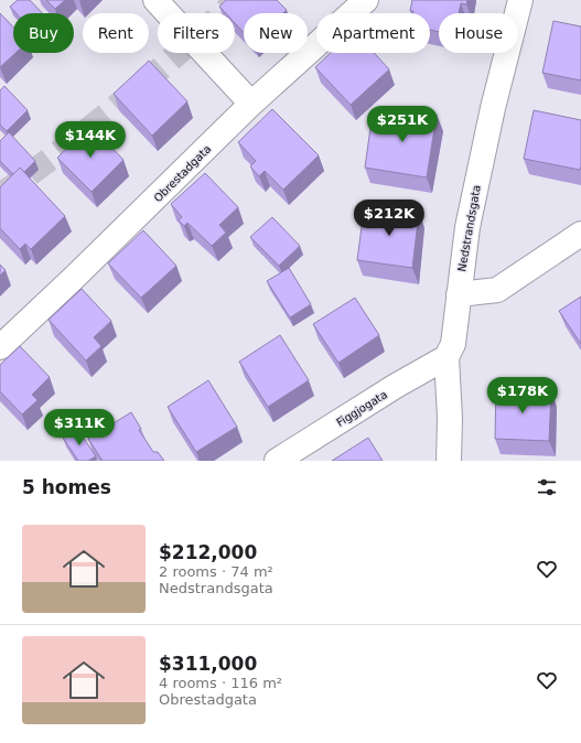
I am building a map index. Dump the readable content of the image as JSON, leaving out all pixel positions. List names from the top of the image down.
{
  "streets": {
    "street": ["Obrestadgata", "Nedstrandsgata", "Figgjogata"]
  },
  "crossings": [
    ["Nedstrandsgata", "Figgjogata"]
  ],
  "page": {
    "chip": [
      "Buy",
      "Rent",
      "Filters",
      "New",
      "Apartment",
      "House"
    ],
    "price": [
      "$251K",
      "$144K",
      "$212K",
      "$178K",
      "$311K"
    ],
    "heading": "5 homes",
    "list": [
      {
        "name": "$212,000",
        "note": "2 rooms · 74 m² · Nedstrandsgata"
      },
      {
        "name": "$311,000",
        "note": "4 rooms · 116 m² · Obrestadgata"
      }
    ]
  }
}
